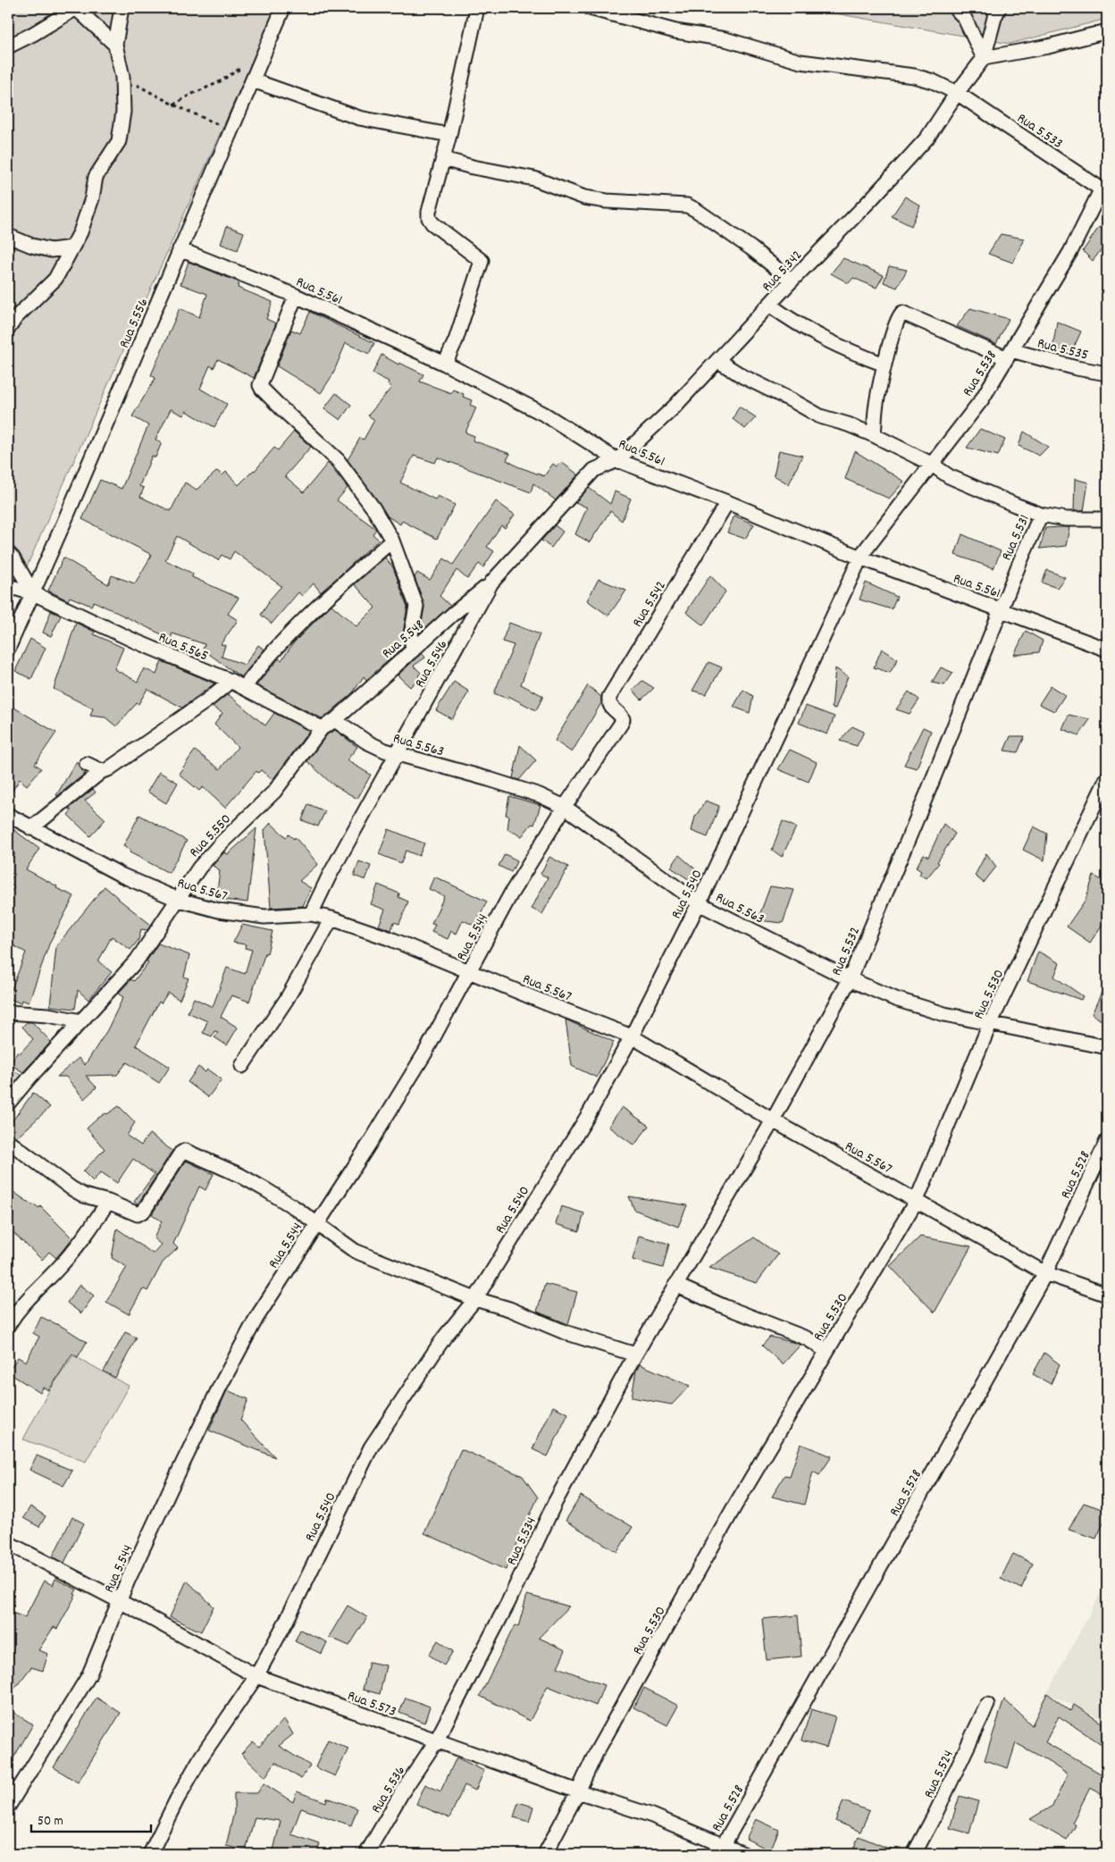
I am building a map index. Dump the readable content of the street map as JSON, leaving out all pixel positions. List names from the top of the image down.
{
  "streets": {
    "street": [
      "Rua 5.533",
      "Rua 5.342",
      "Rua 5.561",
      "Rua 5.556",
      "Rua 5.535",
      "Rua 5.538",
      "Rua 5.531",
      "Rua 5.542",
      "Rua 5.548",
      "Rua 5.565",
      "Rua 5.546",
      "Rua 5.563",
      "Rua 5.550",
      "Rua 5.567",
      "Rua 5.540",
      "Rua 5.544",
      "Rua 5.532",
      "Rua 5.530",
      "Rua 5.528",
      "Rua 5.534",
      "Rua 5.573",
      "Rua 5.524",
      "Rua 5.536"
    ]
  },
  "crossings": [
    ["Rua 5.533", "Rua 5.342"],
    ["Rua 5.533", "Rua 5.538"],
    ["Rua 5.342", "Rua 5.561"],
    ["Rua 5.342", "Rua 5.546"],
    ["Rua 5.561", "Rua 5.556"],
    ["Rua 5.561", "Rua 5.538"],
    ["Rua 5.561", "Rua 5.531"],
    ["Rua 5.561", "Rua 5.542"],
    ["Rua 5.561", "Rua 5.546"],
    ["Rua 5.561", "Rua 5.540"],
    ["Rua 5.561", "Rua 5.532"],
    ["Rua 5.556", "Rua 5.565"],
    ["Rua 5.535", "Rua 5.538"],
    ["Rua 5.538", "Rua 5.540"],
    ["Rua 5.531", "Rua 5.532"],
    ["Rua 5.542", "Rua 5.544"],
    ["Rua 5.548", "Rua 5.546"],
    ["Rua 5.548", "Rua 5.563"],
    ["Rua 5.548", "Rua 5.550"],
    ["Rua 5.565", "Rua 5.550"],
    ["Rua 5.546", "Rua 5.563"],
    ["Rua 5.546", "Rua 5.567"],
    ["Rua 5.563", "Rua 5.550"],
    ["Rua 5.563", "Rua 5.540"],
    ["Rua 5.563", "Rua 5.544"],
    ["Rua 5.563", "Rua 5.532"],
    ["Rua 5.563", "Rua 5.530"],
    ["Rua 5.550", "Rua 5.567"],
    ["Rua 5.567", "Rua 5.540"],
    ["Rua 5.567", "Rua 5.544"],
    ["Rua 5.567", "Rua 5.532"],
    ["Rua 5.567", "Rua 5.530"],
    ["Rua 5.567", "Rua 5.528"],
    ["Rua 5.540", "Rua 5.573"],
    ["Rua 5.544", "Rua 5.573"],
    ["Rua 5.532", "Rua 5.534"],
    ["Rua 5.530", "Rua 5.573"],
    ["Rua 5.528", "Rua 5.573"],
    ["Rua 5.534", "Rua 5.573"],
    ["Rua 5.534", "Rua 5.536"],
    ["Rua 5.573", "Rua 5.536"]
  ],
  "scale_bar": "50 m"
}
